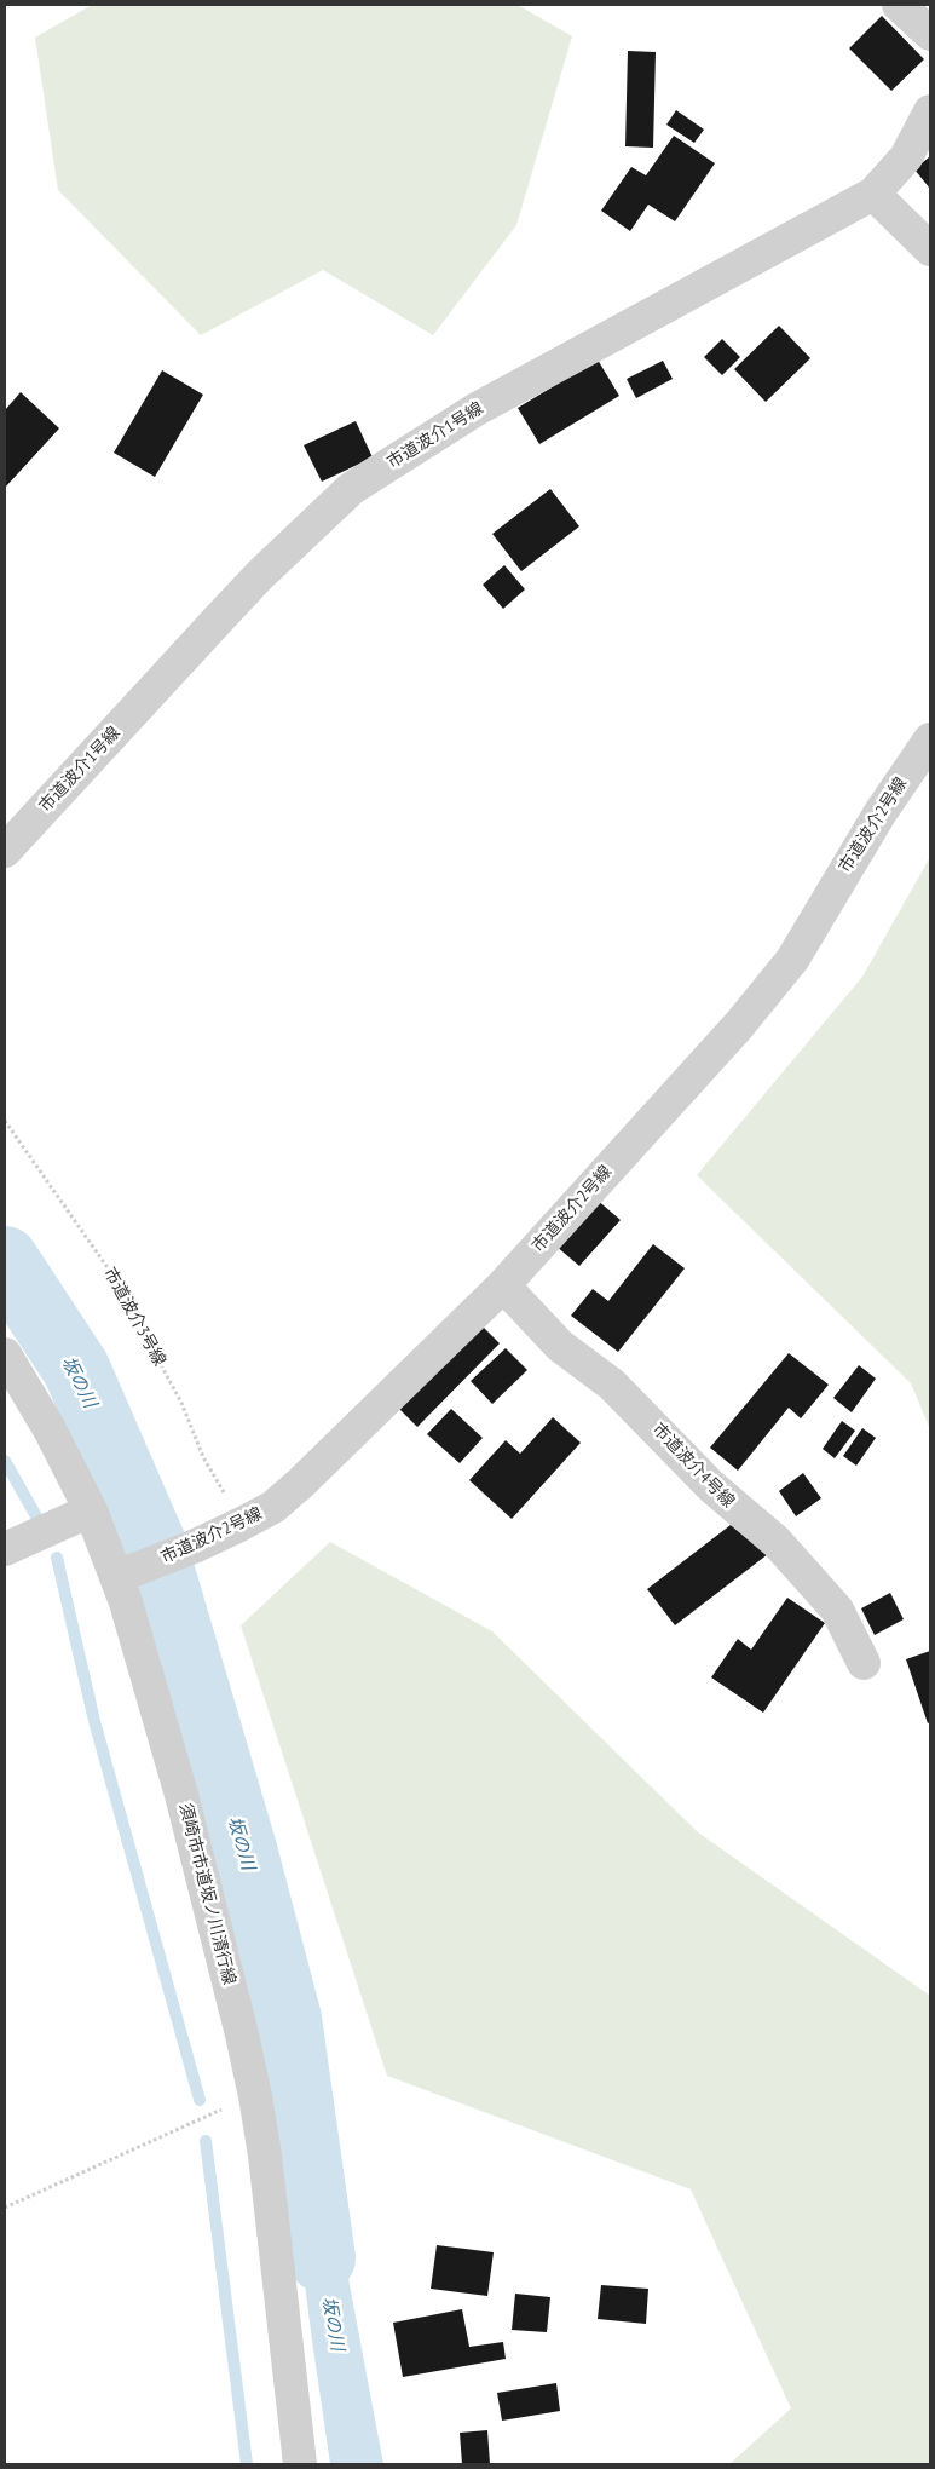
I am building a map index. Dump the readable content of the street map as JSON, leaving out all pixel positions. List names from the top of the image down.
{
  "streets": {
    "street": [
      "市道波介1号線",
      "市道波介2号線",
      "市道波介4号線",
      "須崎市市道坂ノ川清行線"
    ],
    "path": ["市道波介3号線"]
  },
  "crossings": [
    ["市道波介2号線", "市道波介3号線"],
    ["市道波介2号線", "市道波介4号線"],
    ["市道波介2号線", "須崎市市道坂ノ川清行線"]
  ],
  "water": ["坂の川"]
}
